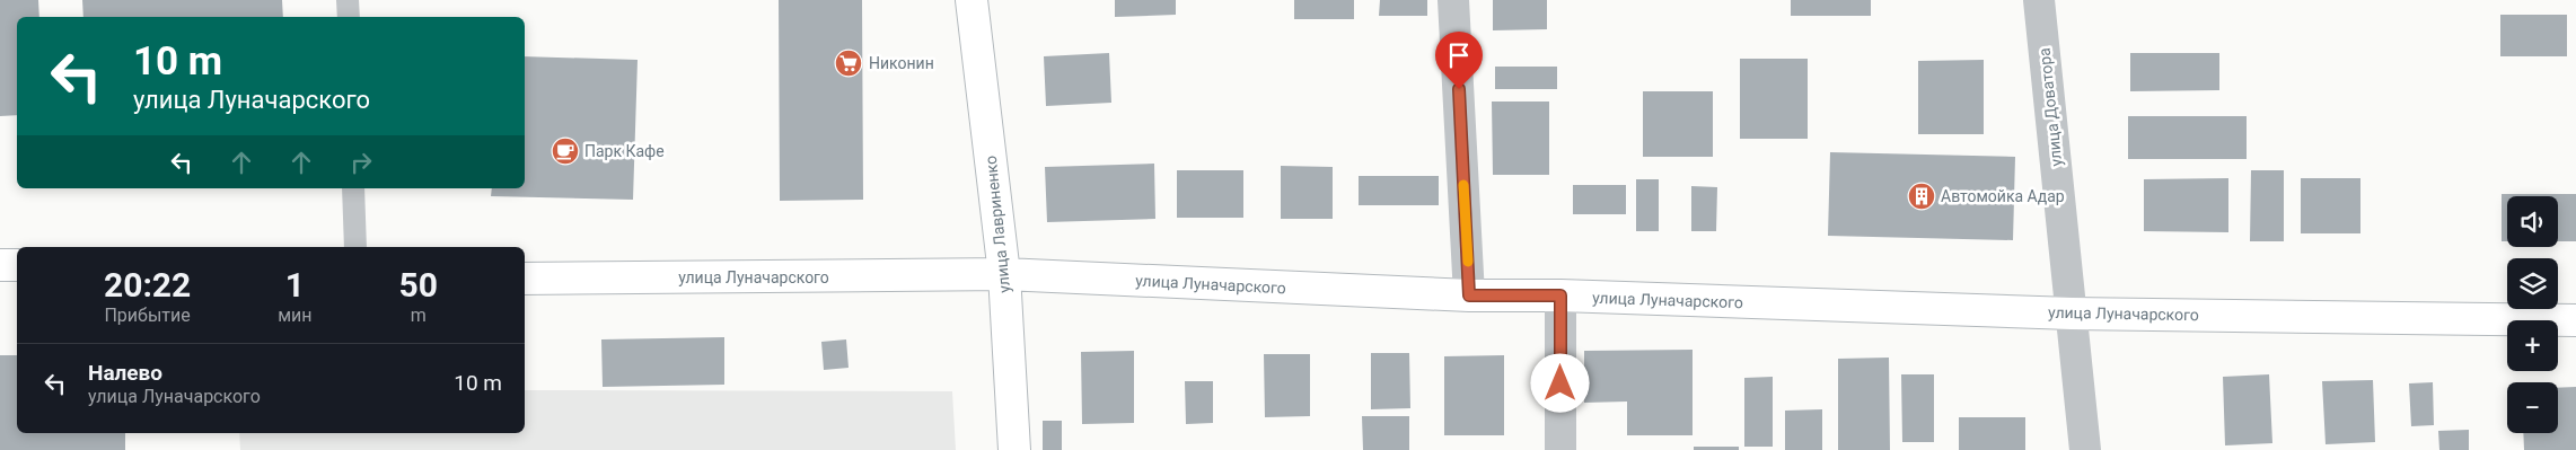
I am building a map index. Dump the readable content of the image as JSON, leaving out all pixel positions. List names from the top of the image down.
{
  "streets": {
    "main road": ["улица Лавриненко", "улица Луначарского"],
    "street": ["улица Доватора"]
  },
  "crossings": [
    ["улица Доватора", "улица Луначарского"],
    ["улица Лавриненко", "улица Луначарского"]
  ],
  "places": {
    "supermarket": ["Никонин"],
    "cafe": ["Парк Кафе"],
    "building": ["Автомойка Адар"]
  },
  "page": {
    "turn": ["10 m", "улица Луначарского"],
    "map_buttons": ["+", "−"],
    "eta": [
      "20:22",
      "Прибытие",
      "1",
      "мин",
      "50",
      "m"
    ],
    "list": [
      {
        "name": "Налево",
        "note": "улица Луначарского",
        "value": "10 m"
      }
    ]
  }
}
